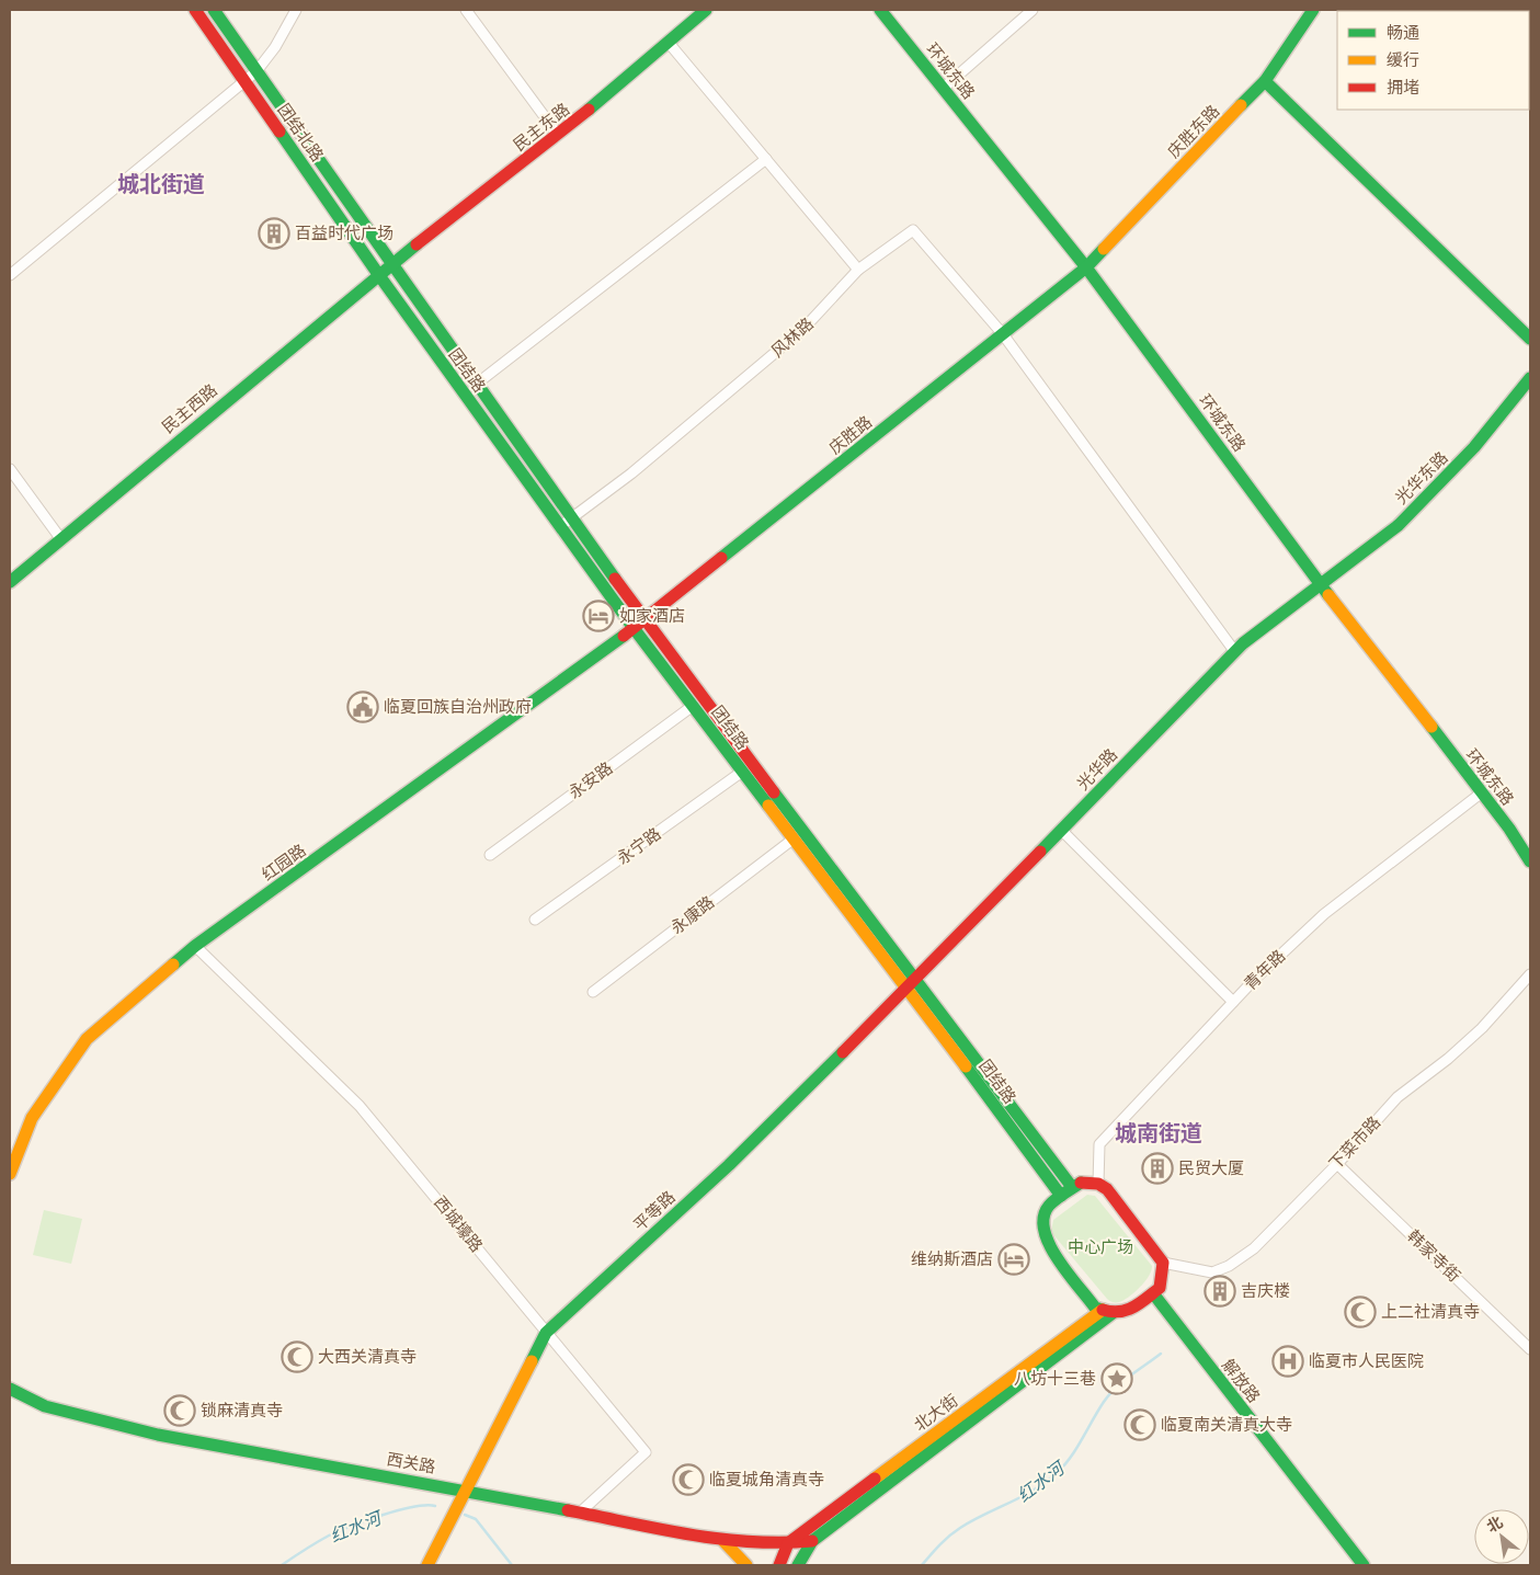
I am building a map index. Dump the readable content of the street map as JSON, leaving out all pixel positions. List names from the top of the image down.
{
  "streets": {
    "main road": [
      "环城东路",
      "民主东路",
      "庆胜东路",
      "团结北路",
      "团结路",
      "民主西路",
      "庆胜路",
      "光华东路",
      "光华路",
      "红园路",
      "平等路",
      "解放路",
      "北大街",
      "西关路"
    ],
    "street": [
      "风林路",
      "永安路",
      "永宁路",
      "永康路",
      "青年路",
      "下菜市路",
      "西城壕路",
      "韩家寺街"
    ]
  },
  "crossings": [
    ["环城东路", "庆胜东路"],
    ["环城东路", "庆胜路"],
    ["环城东路", "光华东路"],
    ["环城东路", "光华路"],
    ["环城东路", "青年路"],
    ["民主东路", "团结北路"],
    ["民主东路", "团结路"],
    ["民主东路", "民主西路"],
    ["庆胜东路", "庆胜路"],
    ["团结北路", "团结路"],
    ["团结北路", "民主西路"],
    ["风林路", "团结路"],
    ["风林路", "庆胜路"],
    ["团结路", "民主西路"],
    ["团结路", "庆胜路"],
    ["团结路", "光华路"],
    ["团结路", "永安路"],
    ["团结路", "永宁路"],
    ["团结路", "红园路"],
    ["团结路", "永康路"],
    ["团结路", "青年路"],
    ["团结路", "下菜市路"],
    ["团结路", "平等路"],
    ["团结路", "解放路"],
    ["团结路", "北大街"],
    ["庆胜路", "红园路"],
    ["光华东路", "光华路"],
    ["光华路", "平等路"],
    ["红园路", "西城壕路"],
    ["青年路", "下菜市路"],
    ["青年路", "解放路"],
    ["青年路", "北大街"],
    ["下菜市路", "韩家寺街"],
    ["下菜市路", "解放路"],
    ["下菜市路", "北大街"],
    ["平等路", "西城壕路"],
    ["平等路", "西关路"],
    ["西城壕路", "西关路"],
    ["解放路", "北大街"],
    ["北大街", "西关路"]
  ],
  "districts": ["城北街道", "城南街道"],
  "water": ["红水河"],
  "parks": ["中心广场"],
  "places": {
    "building": ["百益时代广场", "民贸大厦", "吉庆楼"],
    "hotel": ["如家酒店", "维纳斯酒店"],
    "public building": ["临夏回族自治州政府"],
    "mosque": [
      "上二社清真寺",
      "大西关清真寺",
      "锁麻清真寺",
      "临夏南关清真大寺",
      "临夏城角清真寺"
    ],
    "hospital": ["临夏市人民医院"],
    "place": ["八坊十三巷"]
  },
  "legend": ["畅通", "缓行", "拥堵"],
  "north": "top left"
}
